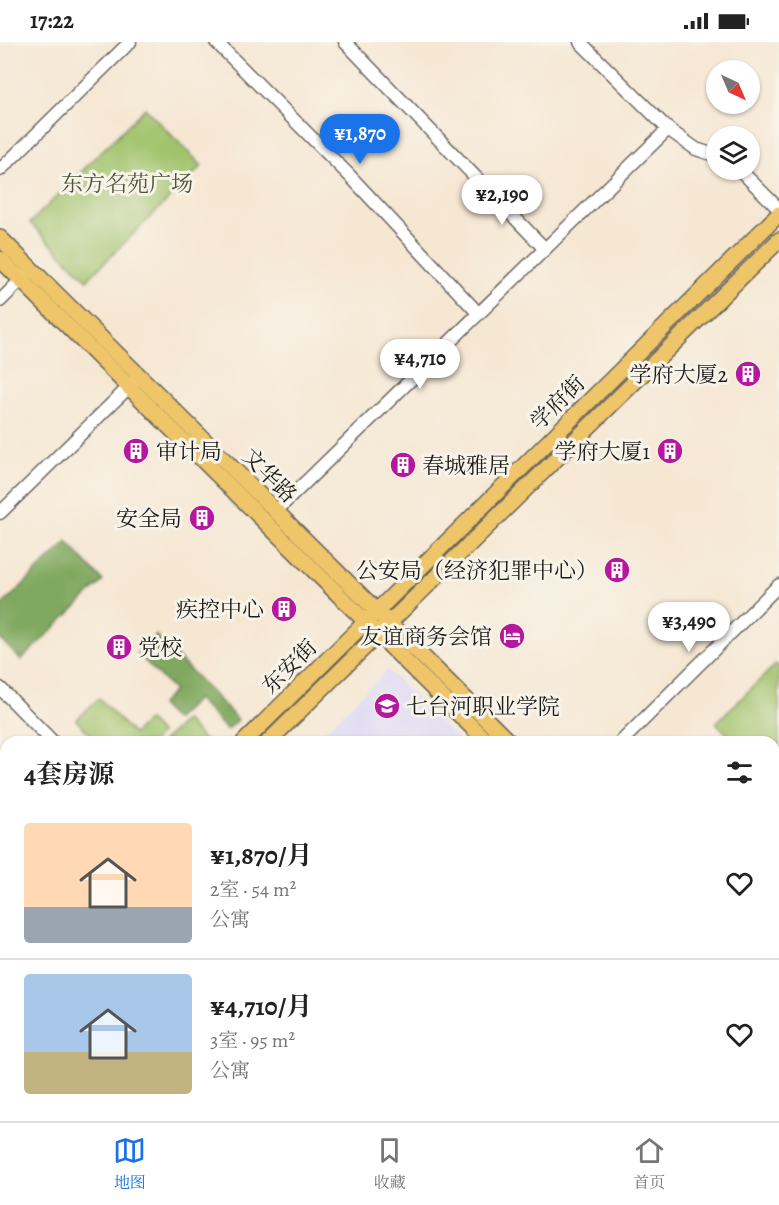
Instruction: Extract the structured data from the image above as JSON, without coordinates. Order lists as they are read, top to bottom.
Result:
{
  "streets": {
    "main road": ["学府街", "文华路", "东安街"]
  },
  "crossings": [
    ["学府街", "文华路"],
    ["学府街", "东安街"],
    ["文华路", "东安街"]
  ],
  "parks": ["东方名苑广场"],
  "places": {
    "building": [
      "学府大厦2",
      "审计局",
      "学府大厦1",
      "春城雅居",
      "安全局",
      "公安局（经济犯罪中心）",
      "疾控中心",
      "党校"
    ],
    "hotel": ["友谊商务会馆"],
    "school or university": ["七台河职业学院"]
  },
  "north": "bottom right",
  "page": {
    "status": "17:22",
    "price": [
      "¥1,870",
      "¥2,190",
      "¥4,710",
      "¥3,490"
    ],
    "heading": "4套房源",
    "list": [
      {
        "name": "¥1,870/月",
        "note": "2室 · 54 m² · 公寓"
      },
      {
        "name": "¥4,710/月",
        "note": "3室 · 95 m² · 公寓"
      }
    ],
    "tabs": ["地图", "收藏", "首页"]
  }
}
